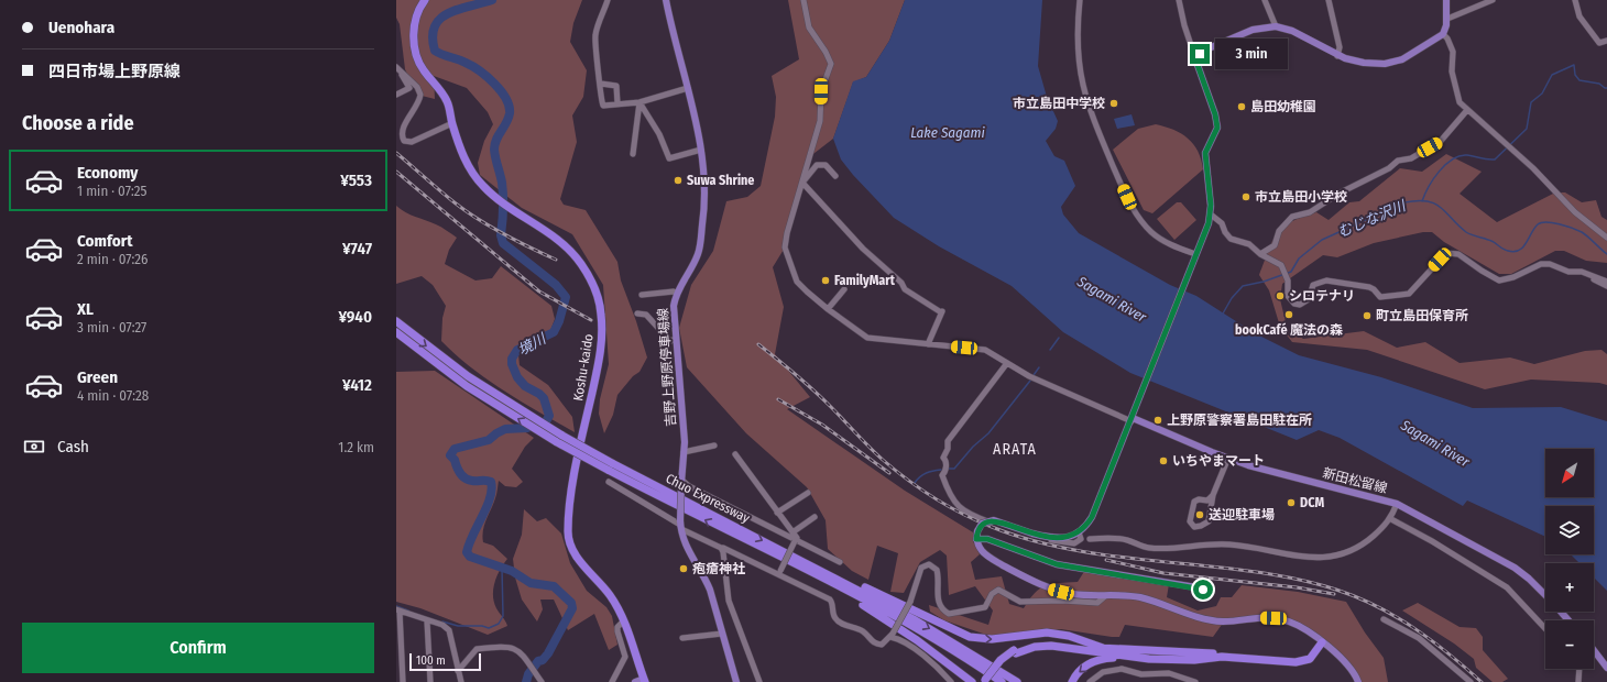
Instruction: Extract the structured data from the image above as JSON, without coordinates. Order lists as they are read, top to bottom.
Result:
{
  "streets": {
    "highway": ["Koshu-kaido", "Chuo Expressway"],
    "main road": ["吉野上野原停車場線", "新田松留線"]
  },
  "districts": ["ARATA"],
  "water": [
    "Lake Sagami",
    "むじな沢川",
    "Sagami River",
    "境川"
  ],
  "places": [
    "市立島田中学校",
    "島田幼稚園",
    "Suwa Shrine",
    "市立島田小学校",
    "FamilyMart",
    "シロテナリ",
    "bookCafé 魔法の森",
    "町立島田保育所",
    "上野原警察署島田駐在所",
    "いちやまマート",
    "DCM",
    "送迎駐車場",
    "疱瘡神社"
  ],
  "scale_bar": "100 m",
  "north": "bottom left",
  "page": {
    "banner": ["Uenohara", "四日市場上野原線"],
    "bubble": "3 min",
    "heading": "Choose a ride",
    "list": [
      {
        "name": "Economy",
        "note": "1 min · 07:25",
        "value": "¥553"
      },
      {
        "name": "Comfort",
        "note": "2 min · 07:26",
        "value": "¥747"
      },
      {
        "name": "XL",
        "note": "3 min · 07:27",
        "value": "¥940"
      },
      {
        "name": "Green",
        "note": "4 min · 07:28",
        "value": "¥412"
      }
    ],
    "pay": ["Cash", "1.2 km"],
    "map_buttons": ["+", "−"],
    "buttons": "Confirm",
    "scale": "100 m"
  }
}
